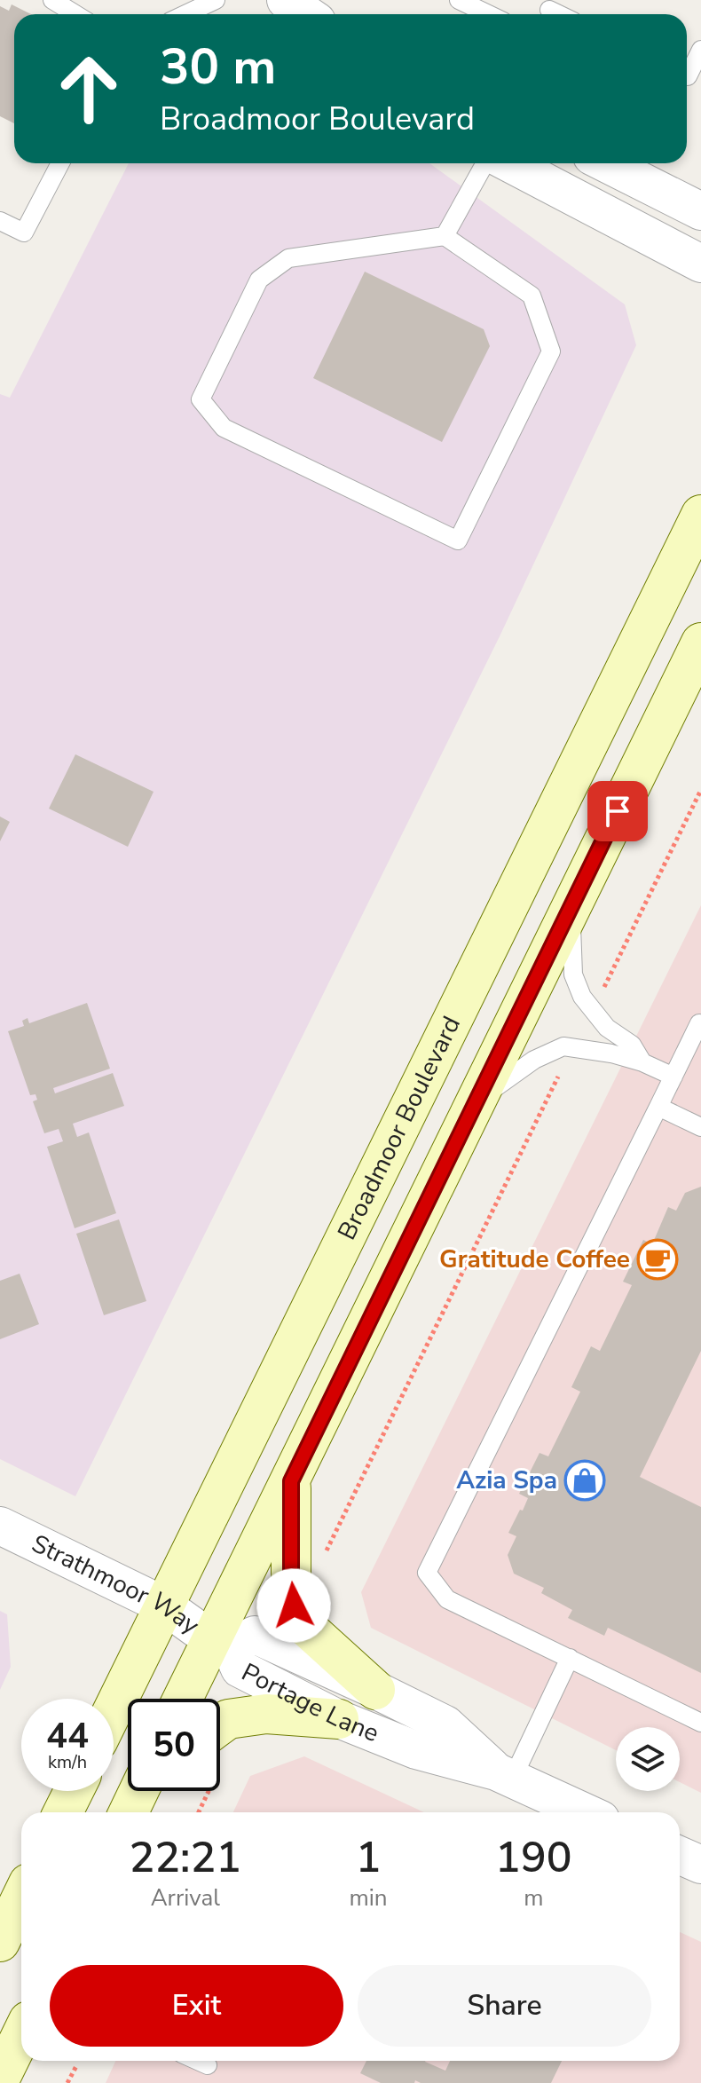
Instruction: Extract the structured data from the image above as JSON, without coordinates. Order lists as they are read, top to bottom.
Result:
{
  "streets": {
    "main road": ["Broadmoor Boulevard"],
    "street": ["Strathmoor Way", "Portage Lane"]
  },
  "crossings": [
    ["Broadmoor Boulevard", "Strathmoor Way"],
    ["Strathmoor Way", "Portage Lane"]
  ],
  "places": {
    "cafe": ["Gratitude Coffee"],
    "shop": ["Azia Spa"]
  },
  "page": {
    "turn": ["30 m", "Broadmoor Boulevard"],
    "speed": "44 km/h",
    "limit": "50",
    "eta": [
      "22:21",
      "Arrival",
      "1",
      "min",
      "190",
      "m"
    ],
    "buttons": ["Exit", "Share"]
  }
}
